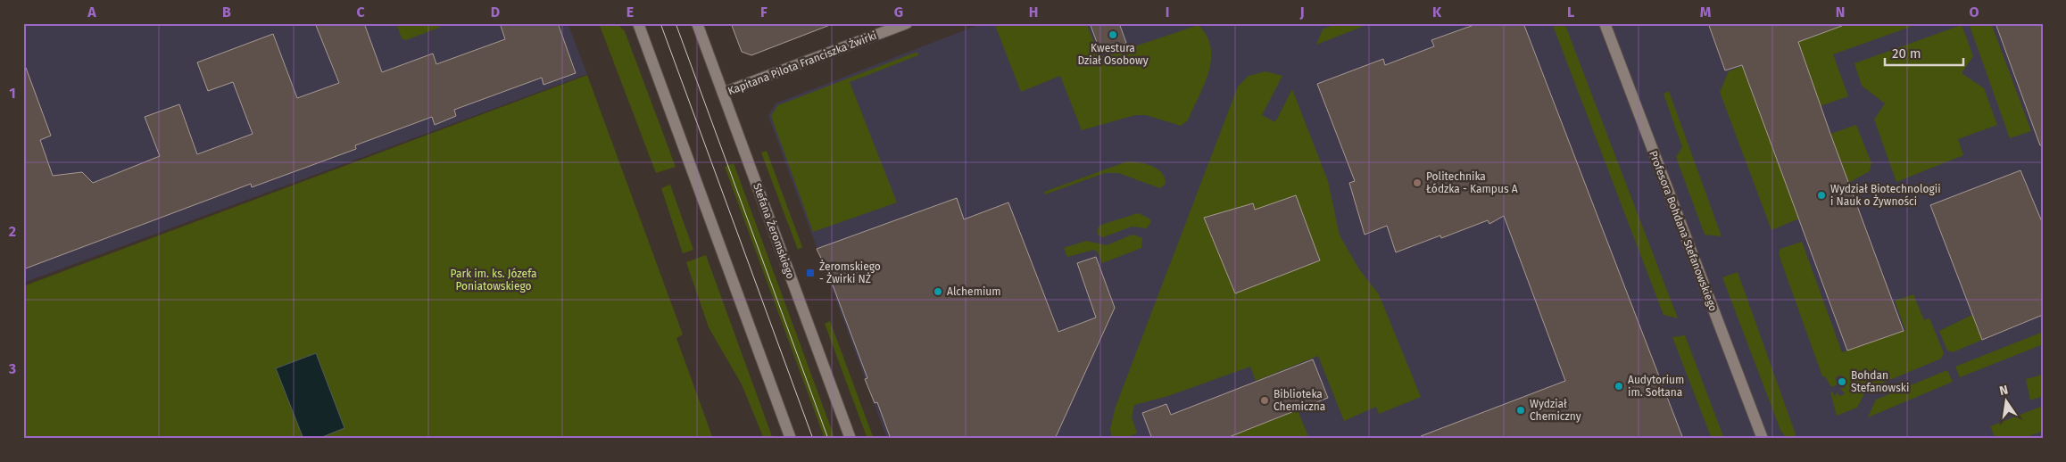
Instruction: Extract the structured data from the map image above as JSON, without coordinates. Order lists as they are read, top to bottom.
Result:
{
  "streets": {
    "main road": ["Kapitana Pilota Franciszka Żwirki", "Stefana Żeromskiego", "Profesora Bohdana Stefanowskiego"]
  },
  "crossings": [
    ["Kapitana Pilota Franciszka Żwirki", "Stefana Żeromskiego"]
  ],
  "parks": ["Park im. ks. Józefa Poniatowskiego"],
  "places": {
    "other": [
      "Kwestura Dział Osobowy",
      "Politechnika Łódzka - Kampus A",
      "Wydział Biotechnologii i Nauk o Żywności",
      "Alchemium",
      "Bohdan Stefanowski",
      "Audytorium im. Sołtana",
      "Biblioteka Chemiczna",
      "Wydział Chemiczny"
    ],
    "transit": ["Żeromskiego - Żwirki NŻ"]
  },
  "scale_bar": "20 m",
  "north": "top",
  "grid": {
    "columns": [
      "A",
      "B",
      "C",
      "D",
      "E",
      "F",
      "G",
      "H",
      "I",
      "J",
      "K",
      "L",
      "M",
      "N",
      "O"
    ],
    "rows": ["1", "2", "3"]
  }
}
